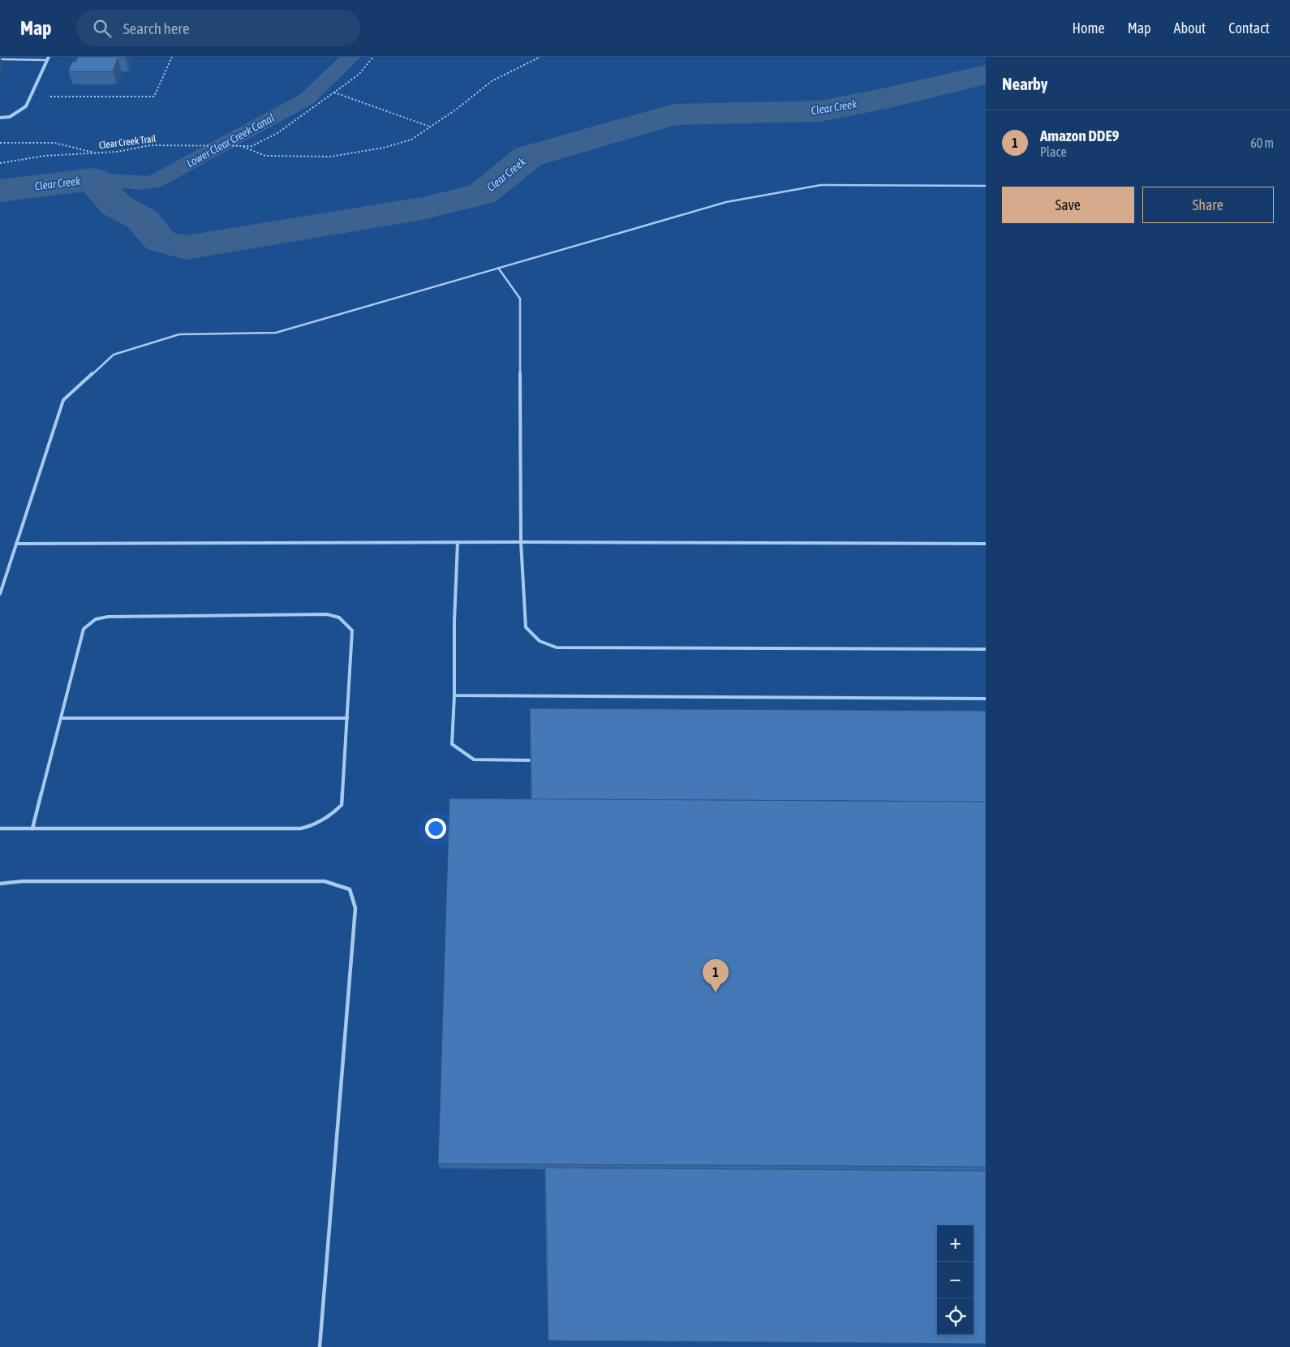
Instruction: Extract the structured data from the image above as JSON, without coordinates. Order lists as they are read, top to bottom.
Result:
{
  "streets": {
    "path": ["Clear Creek Trail"]
  },
  "water": ["Clear Creek", "Lower Clear Creek Canal"],
  "page": {
    "header": "Map",
    "search": "Search here",
    "nav": [
      "Home",
      "Map",
      "About",
      "Contact"
    ],
    "heading": "Nearby",
    "list": [
      {
        "mark": "1",
        "name": "Amazon DDE9",
        "note": "Place",
        "value": "60 m"
      }
    ],
    "buttons": ["Save", "Share"],
    "pins": "1",
    "map_buttons": ["+", "−"]
  }
}
